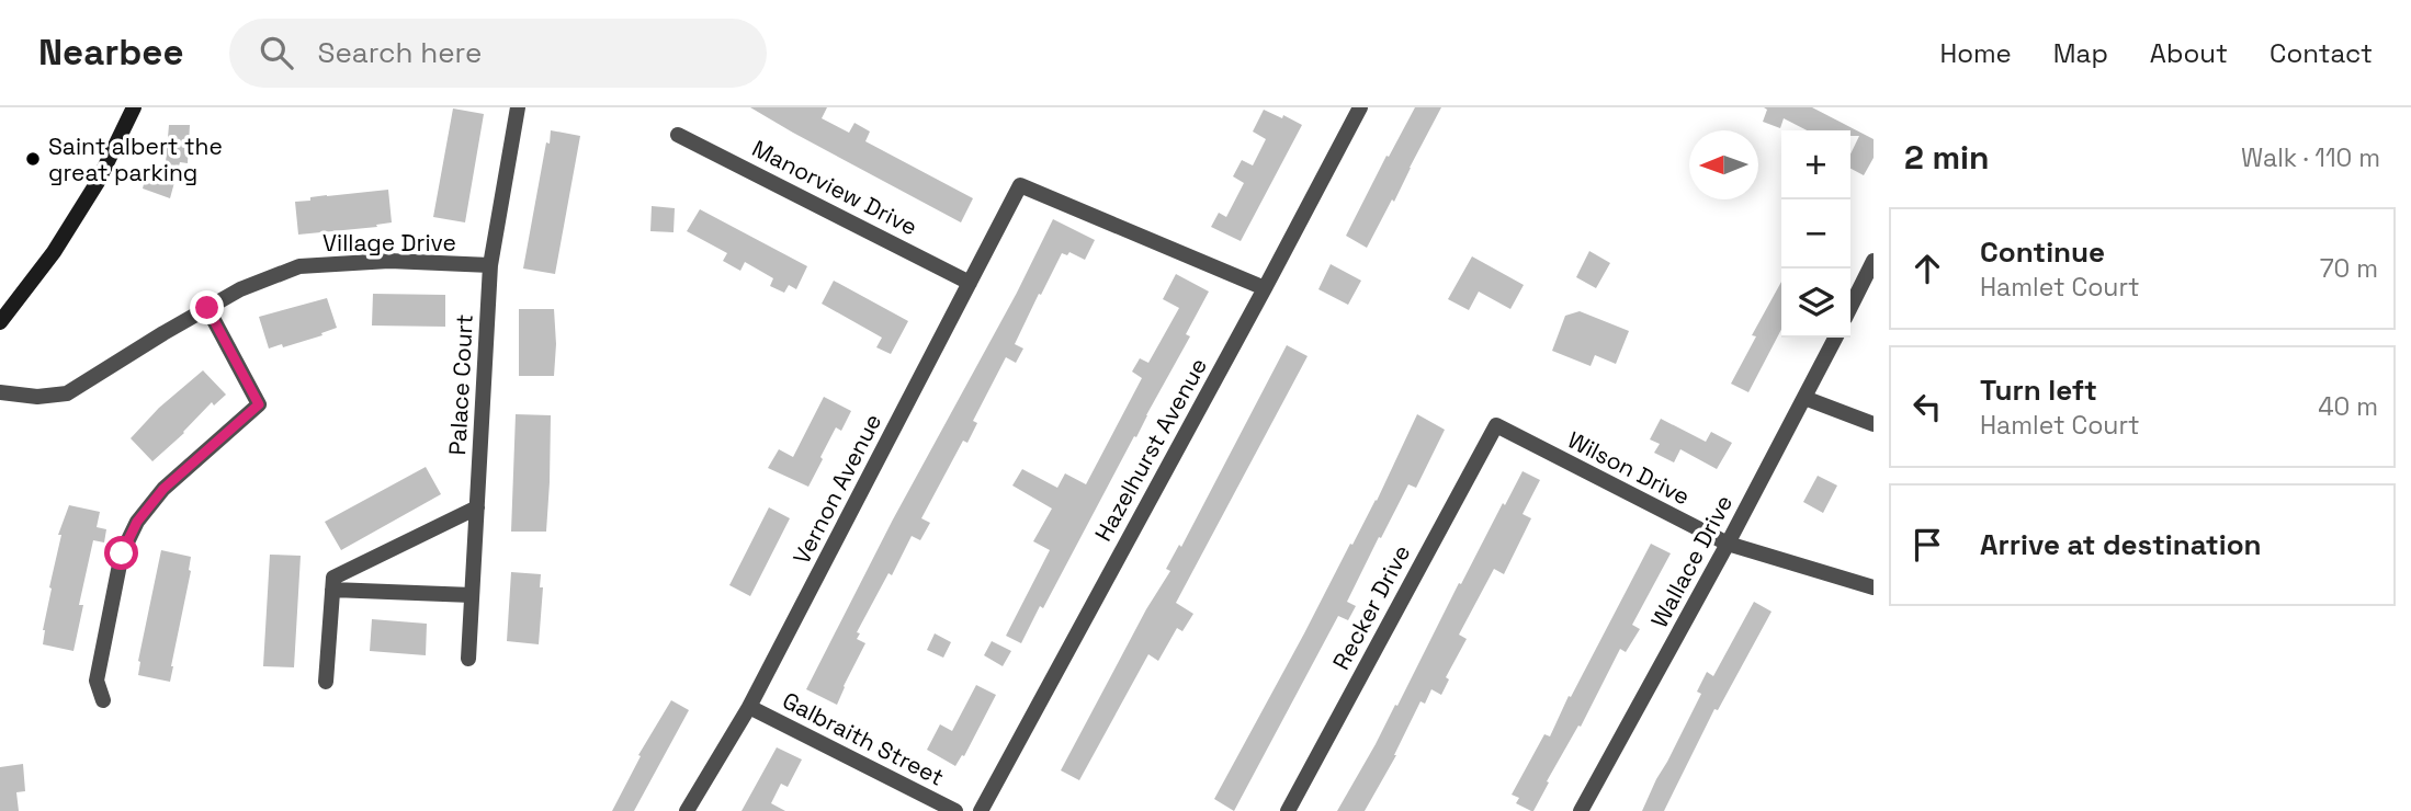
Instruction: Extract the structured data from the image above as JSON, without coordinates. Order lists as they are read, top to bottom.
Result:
{
  "streets": {
    "street": [
      "Manorview Drive",
      "Village Drive",
      "Palace Court",
      "Hazelhurst Avenue",
      "Wilson Drive",
      "Vernon Avenue",
      "Wallace Drive",
      "Recker Drive",
      "Galbraith Street"
    ]
  },
  "crossings": [
    ["Manorview Drive", "Vernon Avenue"],
    ["Village Drive", "Palace Court"],
    ["Hazelhurst Avenue", "Vernon Avenue"],
    ["Wilson Drive", "Wallace Drive"],
    ["Wilson Drive", "Recker Drive"],
    ["Vernon Avenue", "Galbraith Street"]
  ],
  "places": ["Saint albert the great parking"],
  "north": "left",
  "page": {
    "header": "Nearbee",
    "search": "Search here",
    "nav": [
      "Home",
      "Map",
      "About",
      "Contact"
    ],
    "heading": ["2 min", "Walk · 110 m"],
    "map_buttons": ["+", "−"],
    "list": [
      ["Continue", "Hamlet Court", "70 m"],
      ["Turn left", "Hamlet Court", "40 m"],
      "Arrive at destination"
    ]
  }
}
